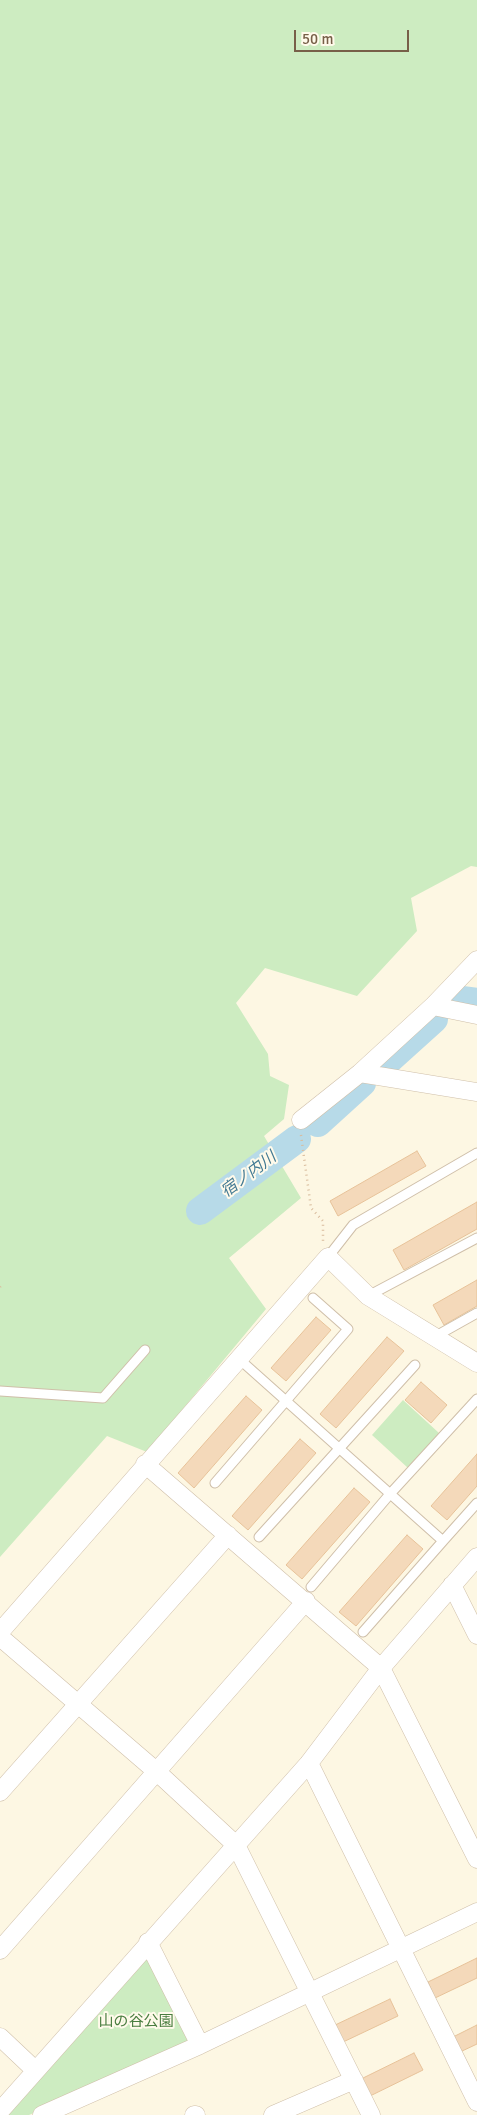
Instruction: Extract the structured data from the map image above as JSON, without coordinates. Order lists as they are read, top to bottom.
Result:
{
  "water": ["宿ノ内川"],
  "parks": ["山の谷公園"],
  "scale_bar": "50 m"
}
